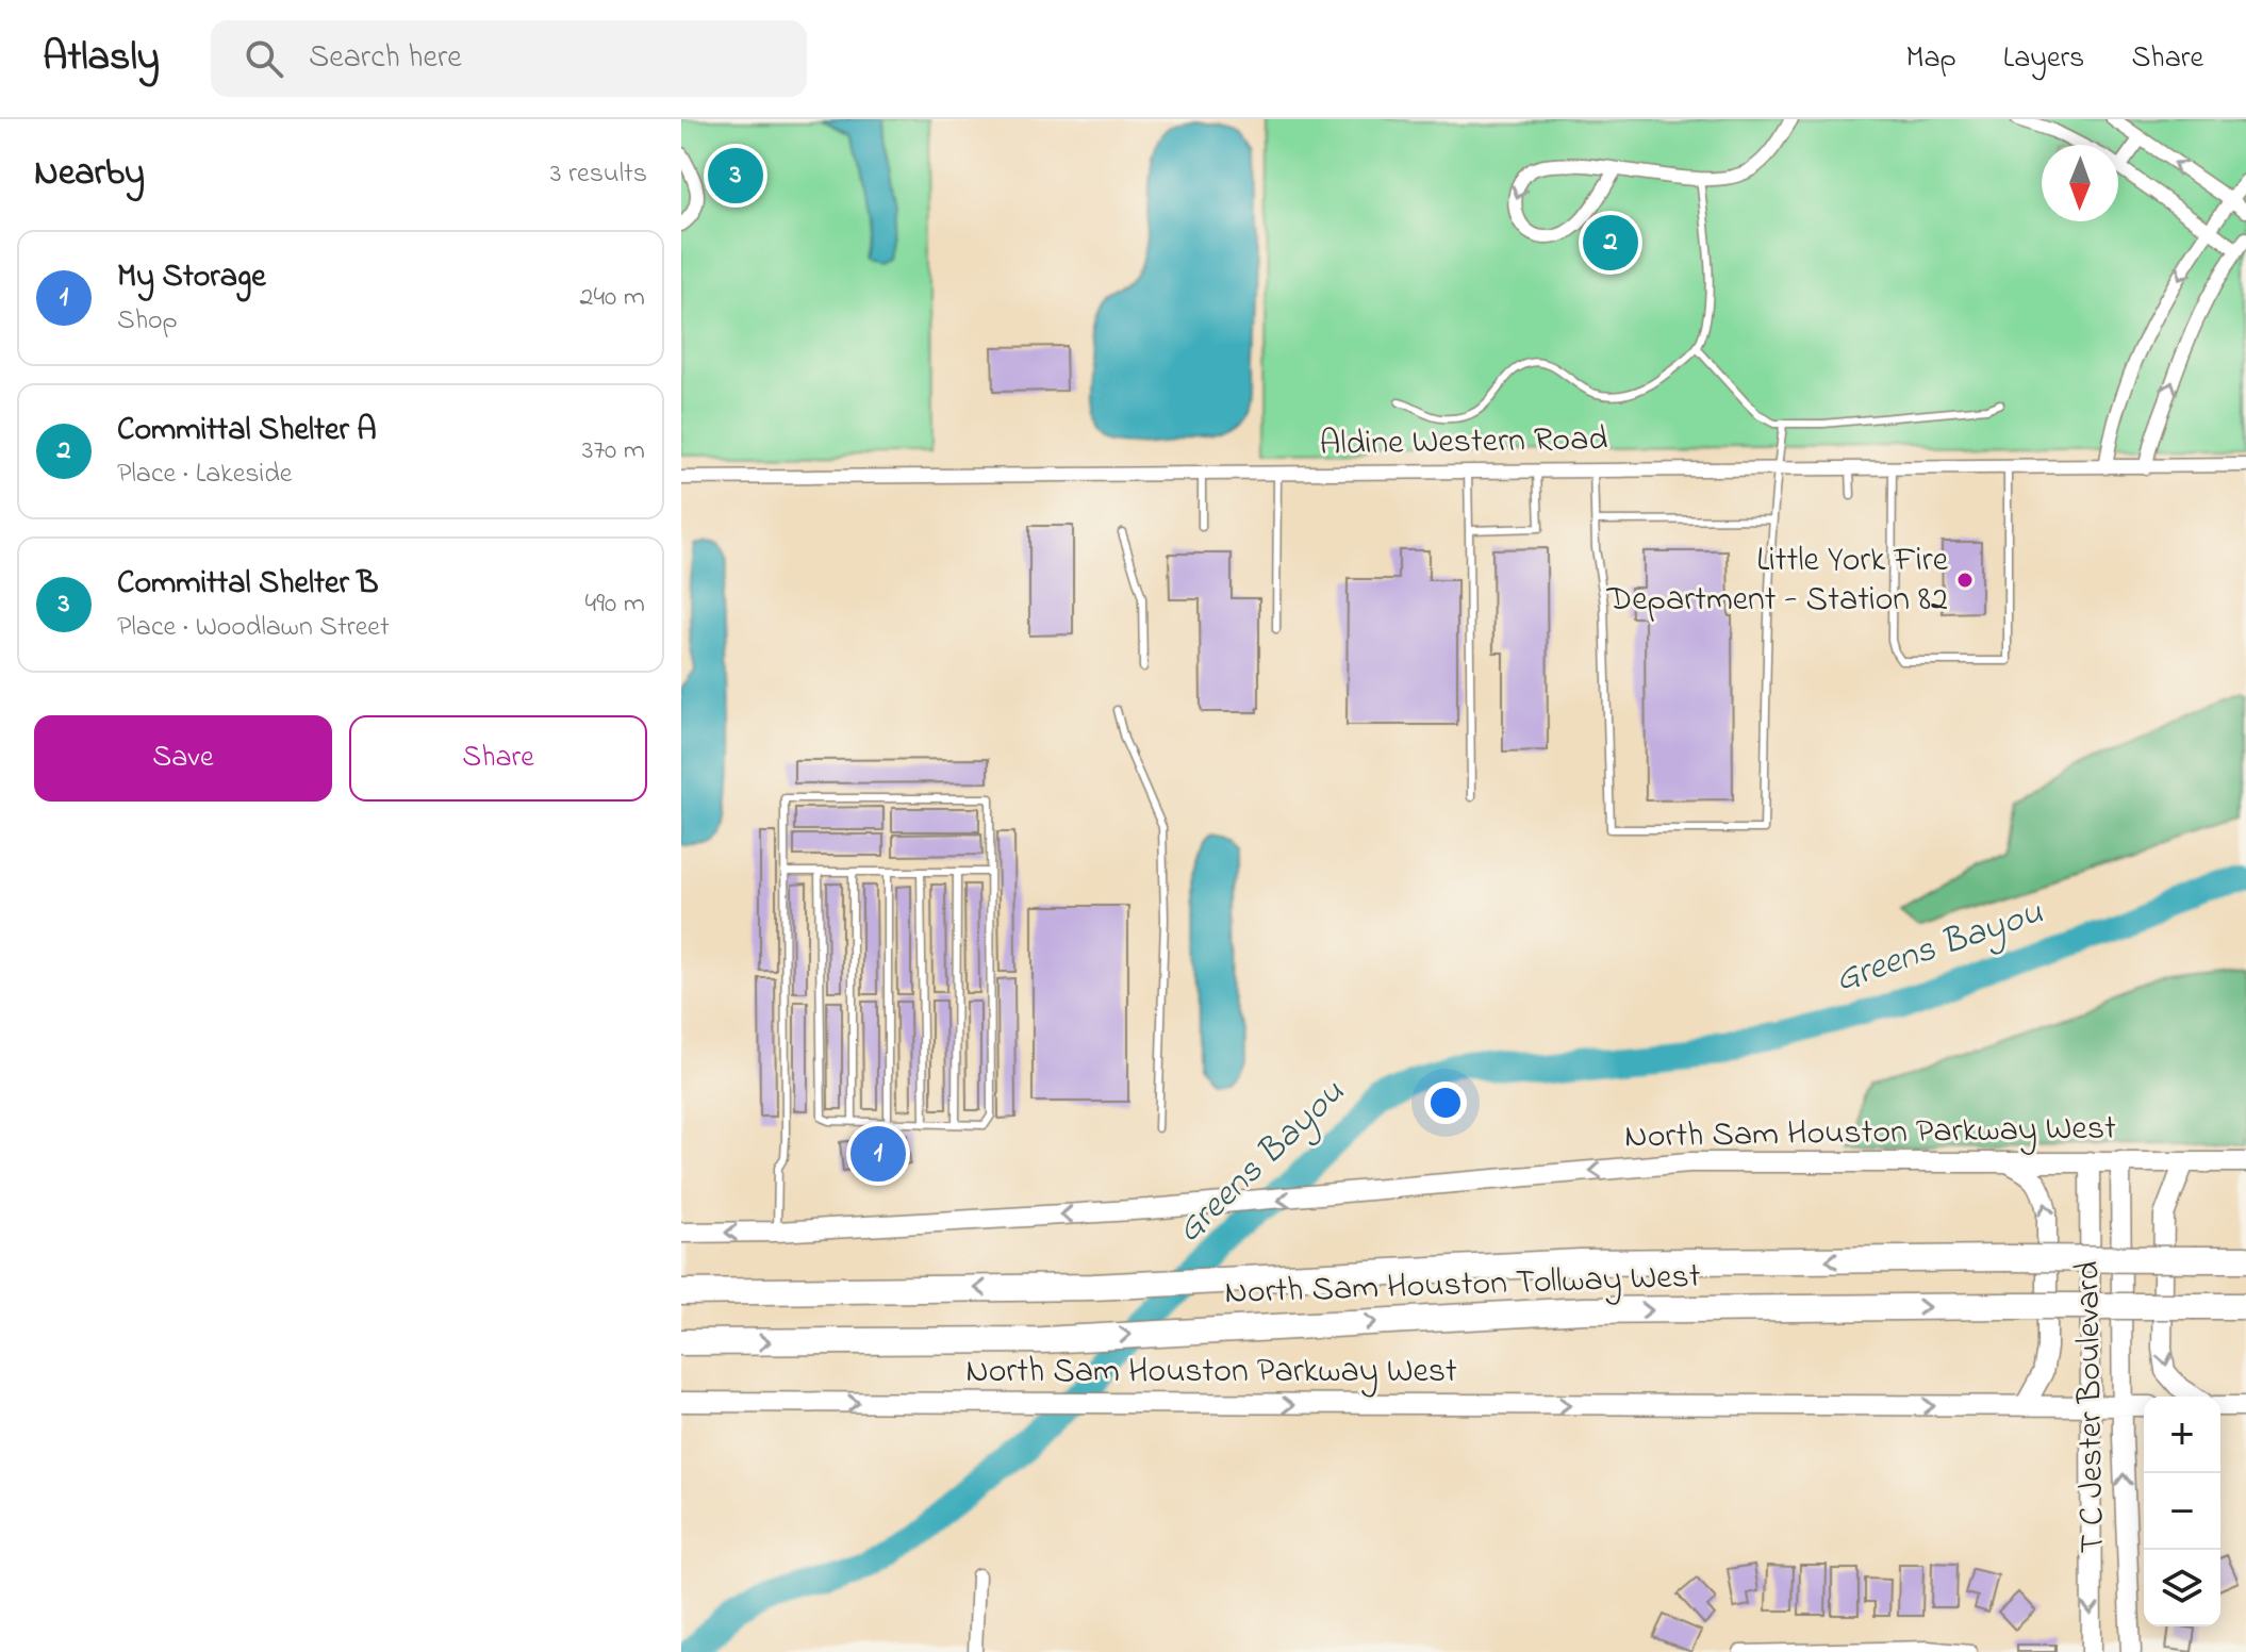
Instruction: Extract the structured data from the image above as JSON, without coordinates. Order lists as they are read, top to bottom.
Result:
{
  "streets": {
    "highway": ["North Sam Houston Tollway West"],
    "main road": ["North Sam Houston Parkway West", "T C Jester Boulevard"],
    "street": ["Aldine Western Road"]
  },
  "crossings": [
    ["North Sam Houston Parkway West", "T C Jester Boulevard"]
  ],
  "water": ["Greens Bayou"],
  "places": ["Little York Fire Department - Station 82"],
  "north": "bottom",
  "page": {
    "header": "Atlasly",
    "search": "Search here",
    "nav": ["Map", "Layers", "Share"],
    "heading": ["Nearby", "3 results"],
    "pins": ["3", "2", "1"],
    "list": [
      {
        "mark": "1",
        "name": "My Storage",
        "note": "Shop",
        "value": "240 m"
      },
      {
        "mark": "2",
        "name": "Committal Shelter A",
        "note": "Place · Lakeside",
        "value": "370 m"
      },
      {
        "mark": "3",
        "name": "Committal Shelter B",
        "note": "Place · Woodlawn Street",
        "value": "490 m"
      }
    ],
    "buttons": ["Save", "Share"],
    "map_buttons": ["+", "−"]
  }
}
